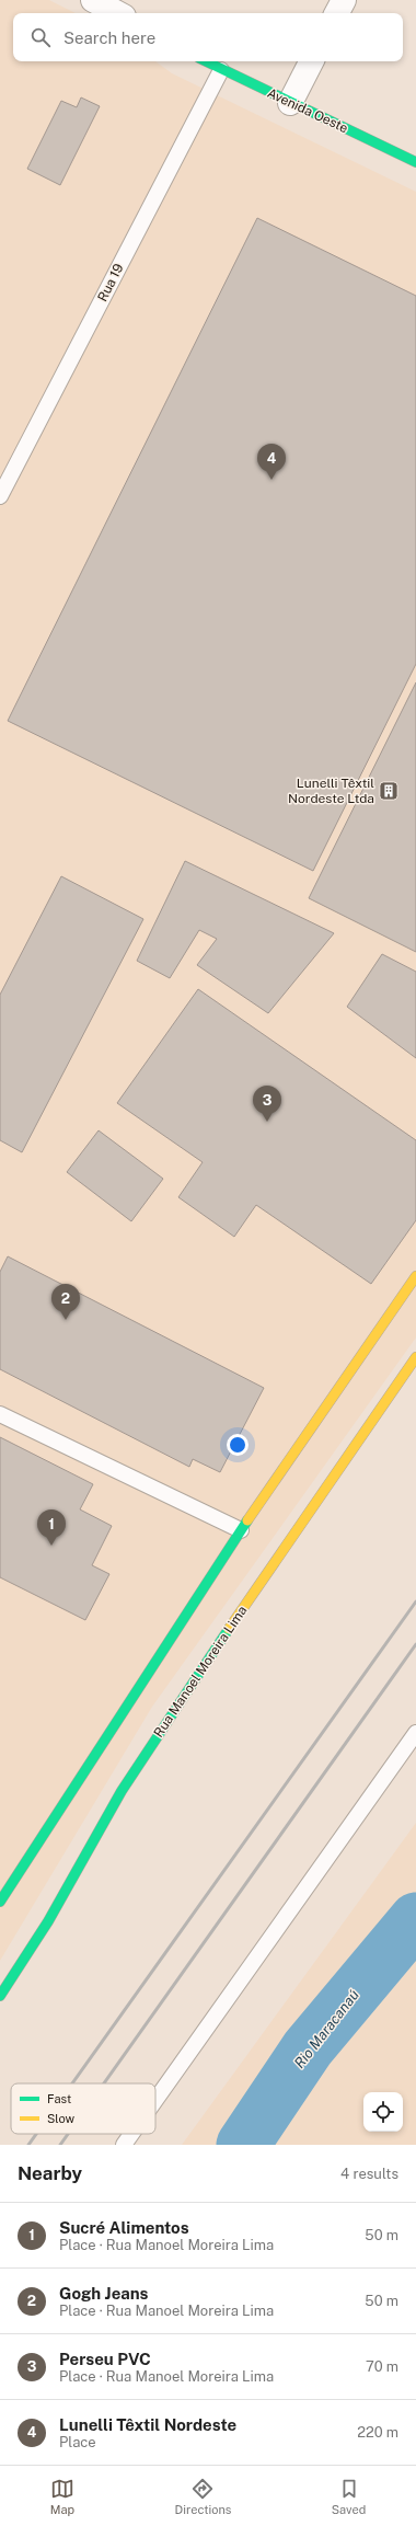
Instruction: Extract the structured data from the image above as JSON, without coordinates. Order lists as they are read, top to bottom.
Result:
{
  "streets": {
    "street": ["Avenida Oeste", "Rua Manoel Moreira Lima"],
    "lane": ["Rua 19"]
  },
  "crossings": [
    ["Avenida Oeste", "Rua 19"]
  ],
  "water": ["Rio Maracanaú"],
  "places": {
    "building": ["Lunelli Têxtil Nordeste Ltda"]
  },
  "legend": ["Fast", "Slow"],
  "page": {
    "search": "Search here",
    "pins": [
      "4",
      "3",
      "2",
      "1"
    ],
    "heading": ["Nearby", "4 results"],
    "list": [
      {
        "mark": "1",
        "name": "Sucré Alimentos",
        "note": "Place · Rua Manoel Moreira Lima",
        "value": "50 m"
      },
      {
        "mark": "2",
        "name": "Gogh Jeans",
        "note": "Place · Rua Manoel Moreira Lima",
        "value": "50 m"
      },
      {
        "mark": "3",
        "name": "Perseu PVC",
        "note": "Place · Rua Manoel Moreira Lima",
        "value": "70 m"
      },
      {
        "mark": "4",
        "name": "Lunelli Têxtil Nordeste",
        "note": "Place",
        "value": "220 m"
      }
    ],
    "nav": ["Map", "Directions", "Saved"]
  }
}
